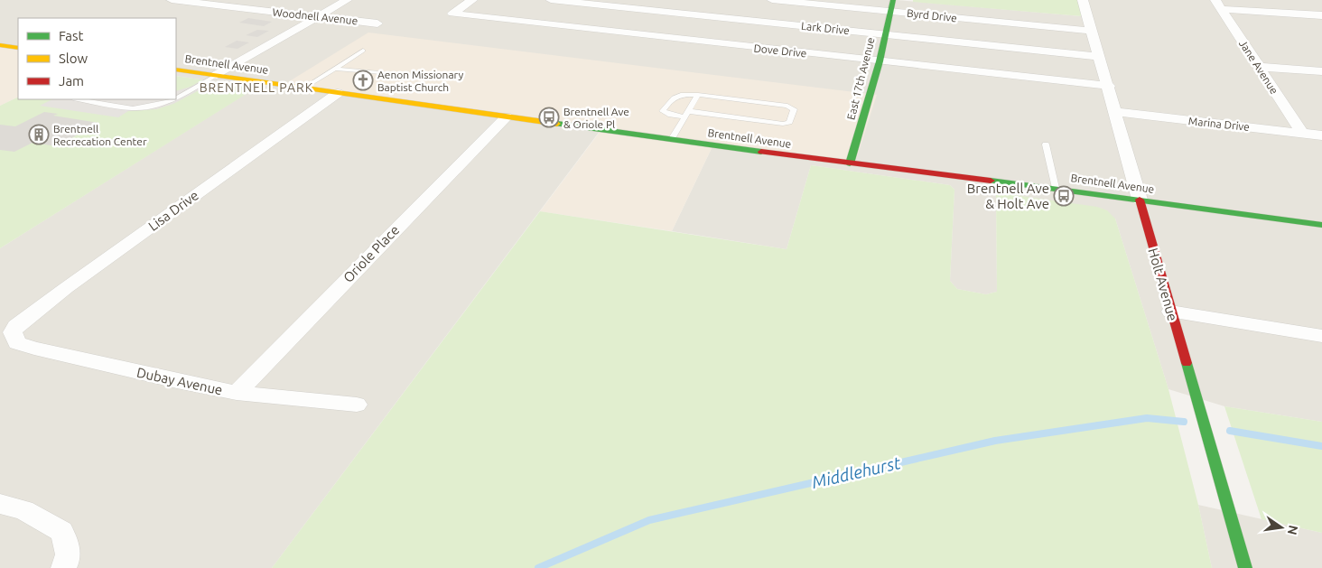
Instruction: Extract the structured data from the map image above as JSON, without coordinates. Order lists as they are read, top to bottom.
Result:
{
  "streets": {
    "street": [
      "Byrd Drive",
      "Woodnell Avenue",
      "Lark Drive",
      "Dove Drive",
      "Brentnell Avenue",
      "Jane Avenue",
      "East 17th Avenue",
      "Marina Drive",
      "Lisa Drive",
      "Oriole Place",
      "Holt Avenue",
      "Dubay Avenue"
    ]
  },
  "crossings": [
    ["Byrd Drive", "East 17th Avenue"],
    ["Byrd Drive", "Holt Avenue"],
    ["Lark Drive", "East 17th Avenue"],
    ["Lark Drive", "Holt Avenue"],
    ["Dove Drive", "East 17th Avenue"],
    ["Dove Drive", "Holt Avenue"],
    ["Brentnell Avenue", "East 17th Avenue"],
    ["Brentnell Avenue", "Lisa Drive"],
    ["Brentnell Avenue", "Oriole Place"],
    ["Brentnell Avenue", "Holt Avenue"],
    ["Jane Avenue", "Marina Drive"],
    ["Marina Drive", "Holt Avenue"],
    ["Lisa Drive", "Dubay Avenue"],
    ["Oriole Place", "Dubay Avenue"]
  ],
  "districts": ["BRENTNELL PARK"],
  "water": ["Middlehurst"],
  "places": {
    "church": ["Aenon Missionary Baptist Church"],
    "bus stop": ["Brentnell Ave & Oriole Pl", "Brentnell Ave & Holt Ave"],
    "building": ["Brentnell Recrecation Center"]
  },
  "legend": ["Fast", "Slow", "Jam"],
  "north": "right"
}
